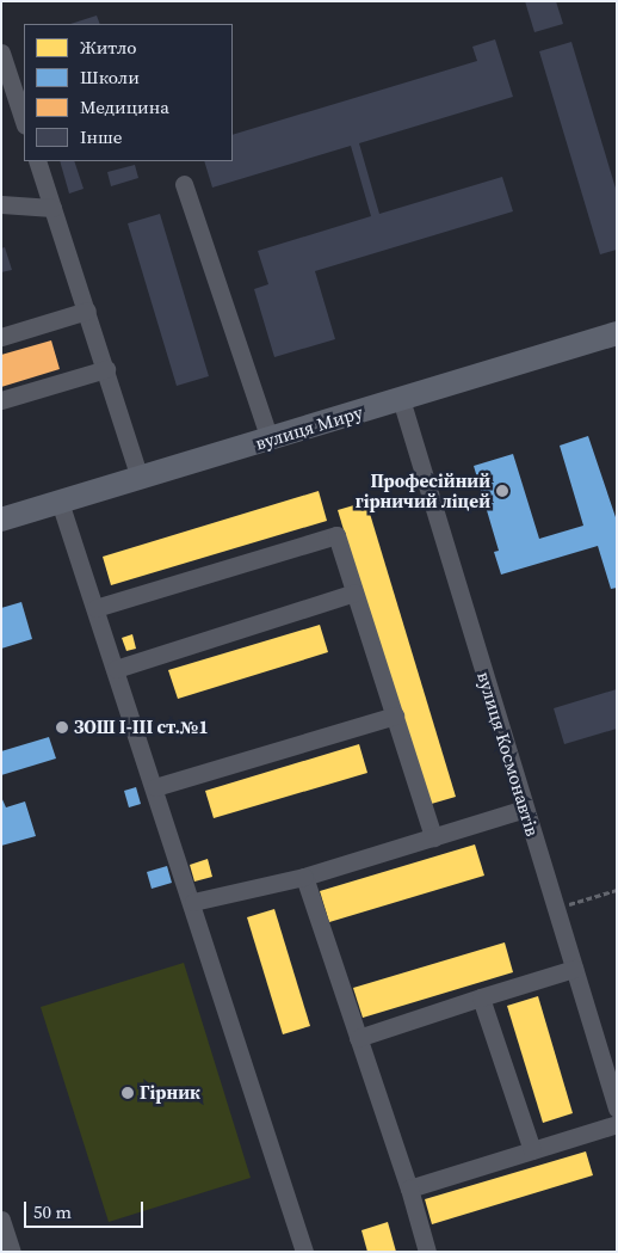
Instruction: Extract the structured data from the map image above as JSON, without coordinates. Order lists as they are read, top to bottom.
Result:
{
  "streets": {
    "main road": ["вулиця Миру"],
    "street": ["вулиця Космонавтів"]
  },
  "crossings": [
    ["вулиця Миру", "вулиця Космонавтів"]
  ],
  "places": ["Професійний гірничий ліцей", "ЗОШ I-III ст.№1", "Гірник"],
  "legend": [
    "Житло",
    "Школи",
    "Медицина",
    "Інше"
  ],
  "scale_bar": "50 m"
}
